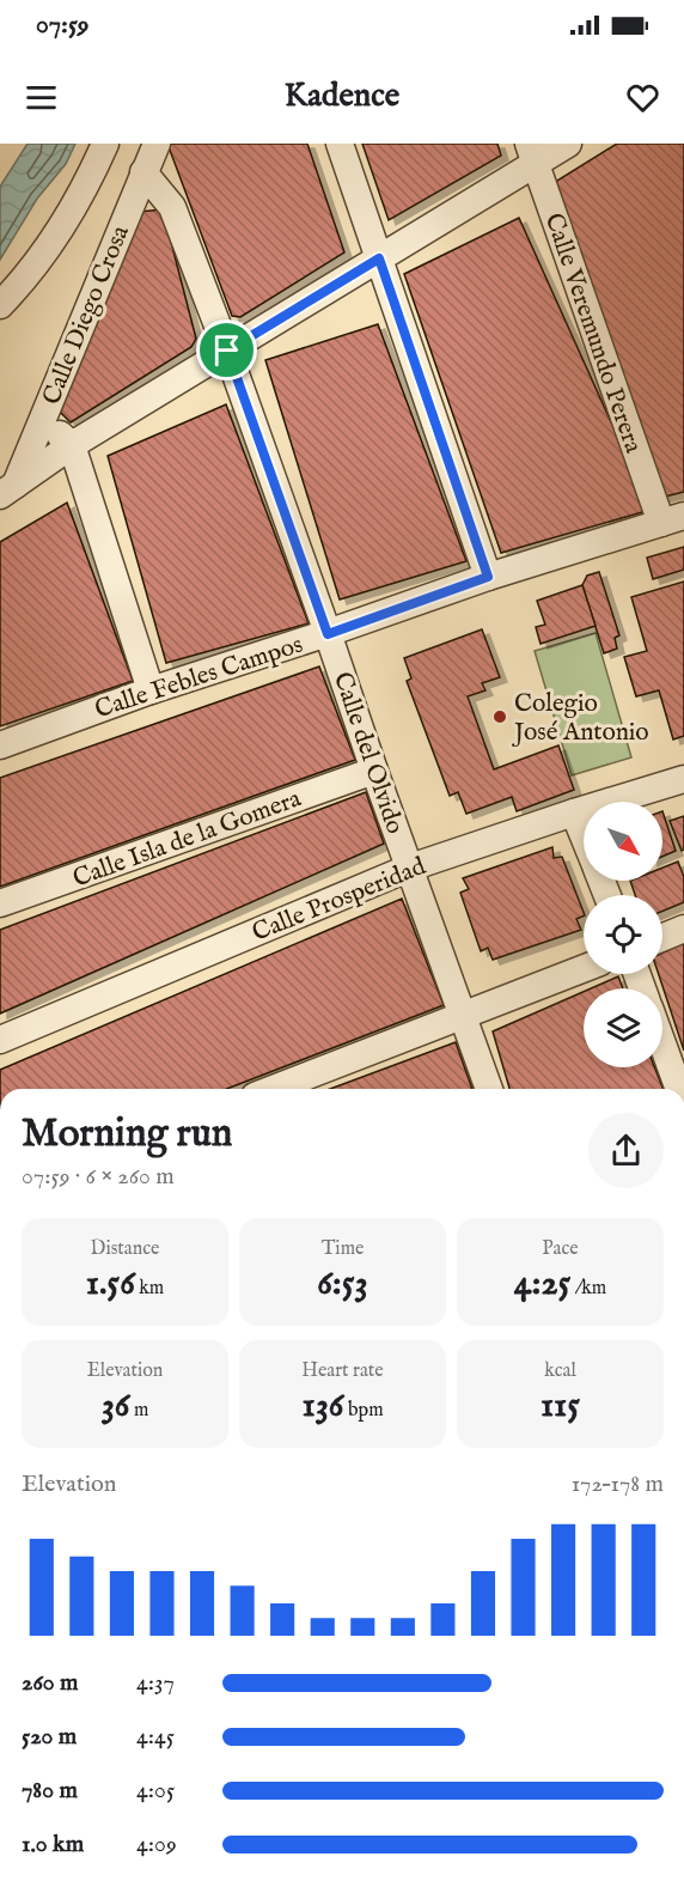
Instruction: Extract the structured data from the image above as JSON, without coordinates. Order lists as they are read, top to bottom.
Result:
{
  "streets": {
    "street": [
      "Calle Diego Crosa",
      "Calle Veremundo Perera",
      "Calle Febles Campos",
      "Calle del Olvido",
      "Calle Isla de la Gomera",
      "Calle Prosperidad"
    ]
  },
  "crossings": [
    ["Calle Diego Crosa", "Calle del Olvido"],
    ["Calle Veremundo Perera", "Calle Febles Campos"],
    ["Calle Febles Campos", "Calle del Olvido"],
    ["Calle del Olvido", "Calle Isla de la Gomera"],
    ["Calle del Olvido", "Calle Prosperidad"]
  ],
  "places": ["Colegio José Antonio"],
  "north": "bottom right",
  "page": {
    "status": "07:59",
    "header": "Kadence",
    "heading": ["Morning run", "07:59 · 6 × 260 m"],
    "stats": [
      ["Distance", "1.56 km"],
      ["Time", "6:53"],
      ["Pace", "4:25 /km"],
      ["Elevation", "36 m"],
      ["Heart rate", "136 bpm"],
      ["kcal", "115"]
    ],
    "chart": ["Elevation", "172–178 m"],
    "list": [
      {
        "name": "260 m",
        "note": "4:37"
      },
      {
        "name": "520 m",
        "note": "4:45"
      },
      {
        "name": "780 m",
        "note": "4:05"
      },
      {
        "name": "1.0 km",
        "note": "4:09"
      }
    ]
  }
}
